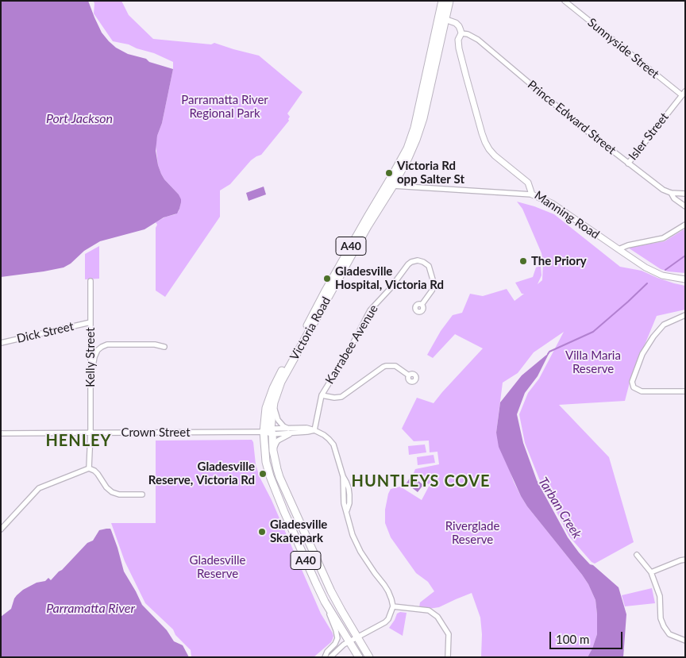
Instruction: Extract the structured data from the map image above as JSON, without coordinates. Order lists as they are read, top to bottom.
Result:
{
  "streets": {
    "highway": ["A40", "Victoria Road"],
    "street": [
      "Sunnyside Street",
      "Prince Edward Street",
      "Isler Street",
      "Manning Road",
      "Dick Street",
      "Karrabee Avenue",
      "Kelly Street",
      "Crown Street"
    ]
  },
  "crossings": [
    ["Sunnyside Street", "Isler Street"],
    ["Prince Edward Street", "Isler Street"],
    ["Prince Edward Street", "Manning Road"],
    ["Victoria Road", "Crown Street"],
    ["Dick Street", "Kelly Street"],
    ["Kelly Street", "Crown Street"]
  ],
  "districts": ["HENLEY", "HUNTLEYS COVE"],
  "water": ["Port Jackson", "Tarban Creek", "Parramatta River"],
  "parks": [
    "Parramatta River Regional Park",
    "Villa Maria Reserve",
    "Riverglade Reserve",
    "Gladesville Reserve"
  ],
  "places": [
    "Victoria Rd opp Salter St",
    "The Priory",
    "Gladesville Hospital, Victoria Rd",
    "Gladesville Reserve, Victoria Rd",
    "Gladesville Skatepark"
  ],
  "scale_bar": "100 m"
}
